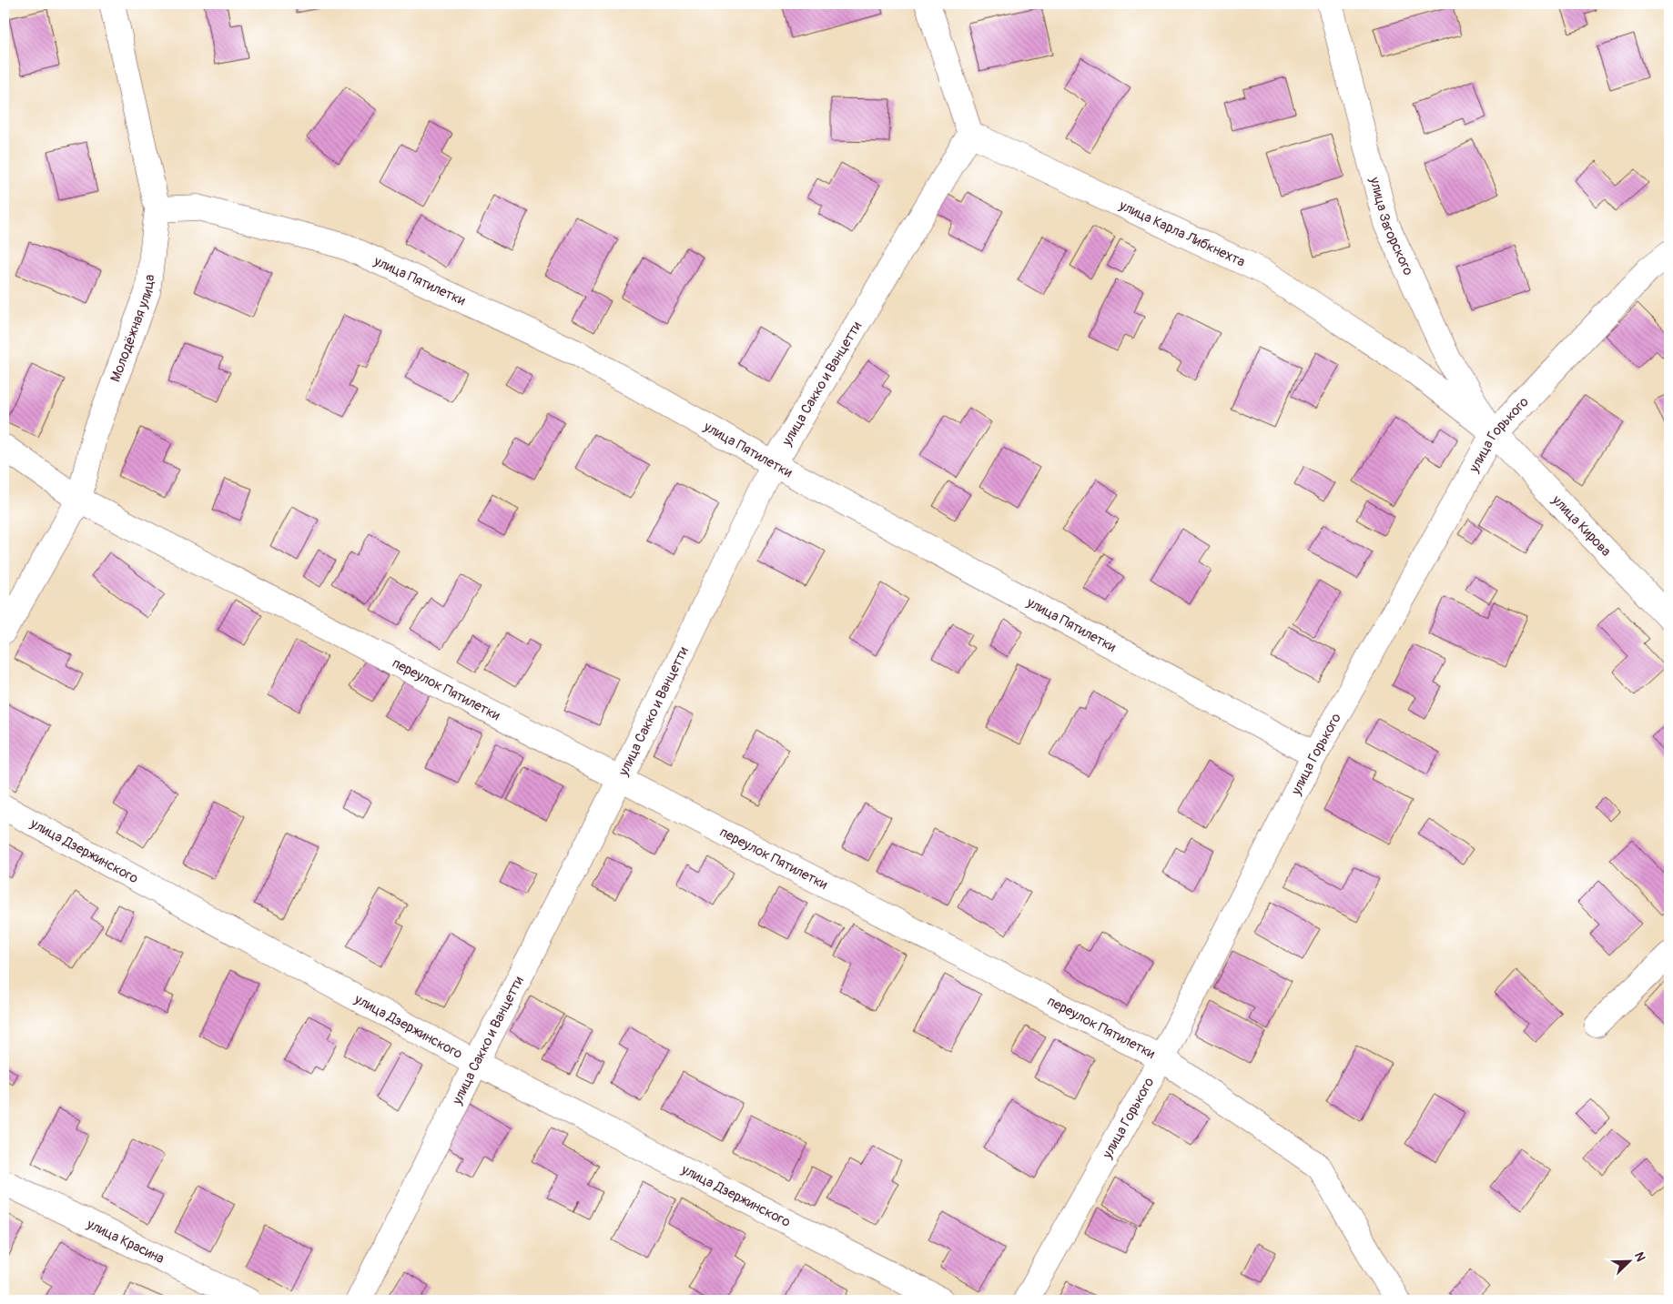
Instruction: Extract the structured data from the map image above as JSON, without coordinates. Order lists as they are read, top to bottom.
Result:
{
  "streets": {
    "street": [
      "улица Загорского",
      "улица Карла Либкнехта",
      "улица Пятилетки",
      "Молодёжная улица",
      "улица Сакко и Ванцетти",
      "улица Горького",
      "улица Кирова",
      "переулок Пятилетки",
      "улица Дзержинского",
      "улица Красина"
    ]
  },
  "crossings": [
    ["улица Загорского", "улица Карла Либкнехта"],
    ["улица Загорского", "улица Горького"],
    ["улица Загорского", "улица Кирова"],
    ["улица Карла Либкнехта", "улица Сакко и Ванцетти"],
    ["улица Карла Либкнехта", "улица Горького"],
    ["улица Карла Либкнехта", "улица Кирова"],
    ["улица Пятилетки", "Молодёжная улица"],
    ["улица Пятилетки", "улица Сакко и Ванцетти"],
    ["улица Пятилетки", "улица Горького"],
    ["Молодёжная улица", "переулок Пятилетки"],
    ["улица Сакко и Ванцетти", "переулок Пятилетки"],
    ["улица Сакко и Ванцетти", "улица Дзержинского"],
    ["улица Горького", "улица Кирова"],
    ["улица Горького", "переулок Пятилетки"]
  ],
  "north": "top right"
}
